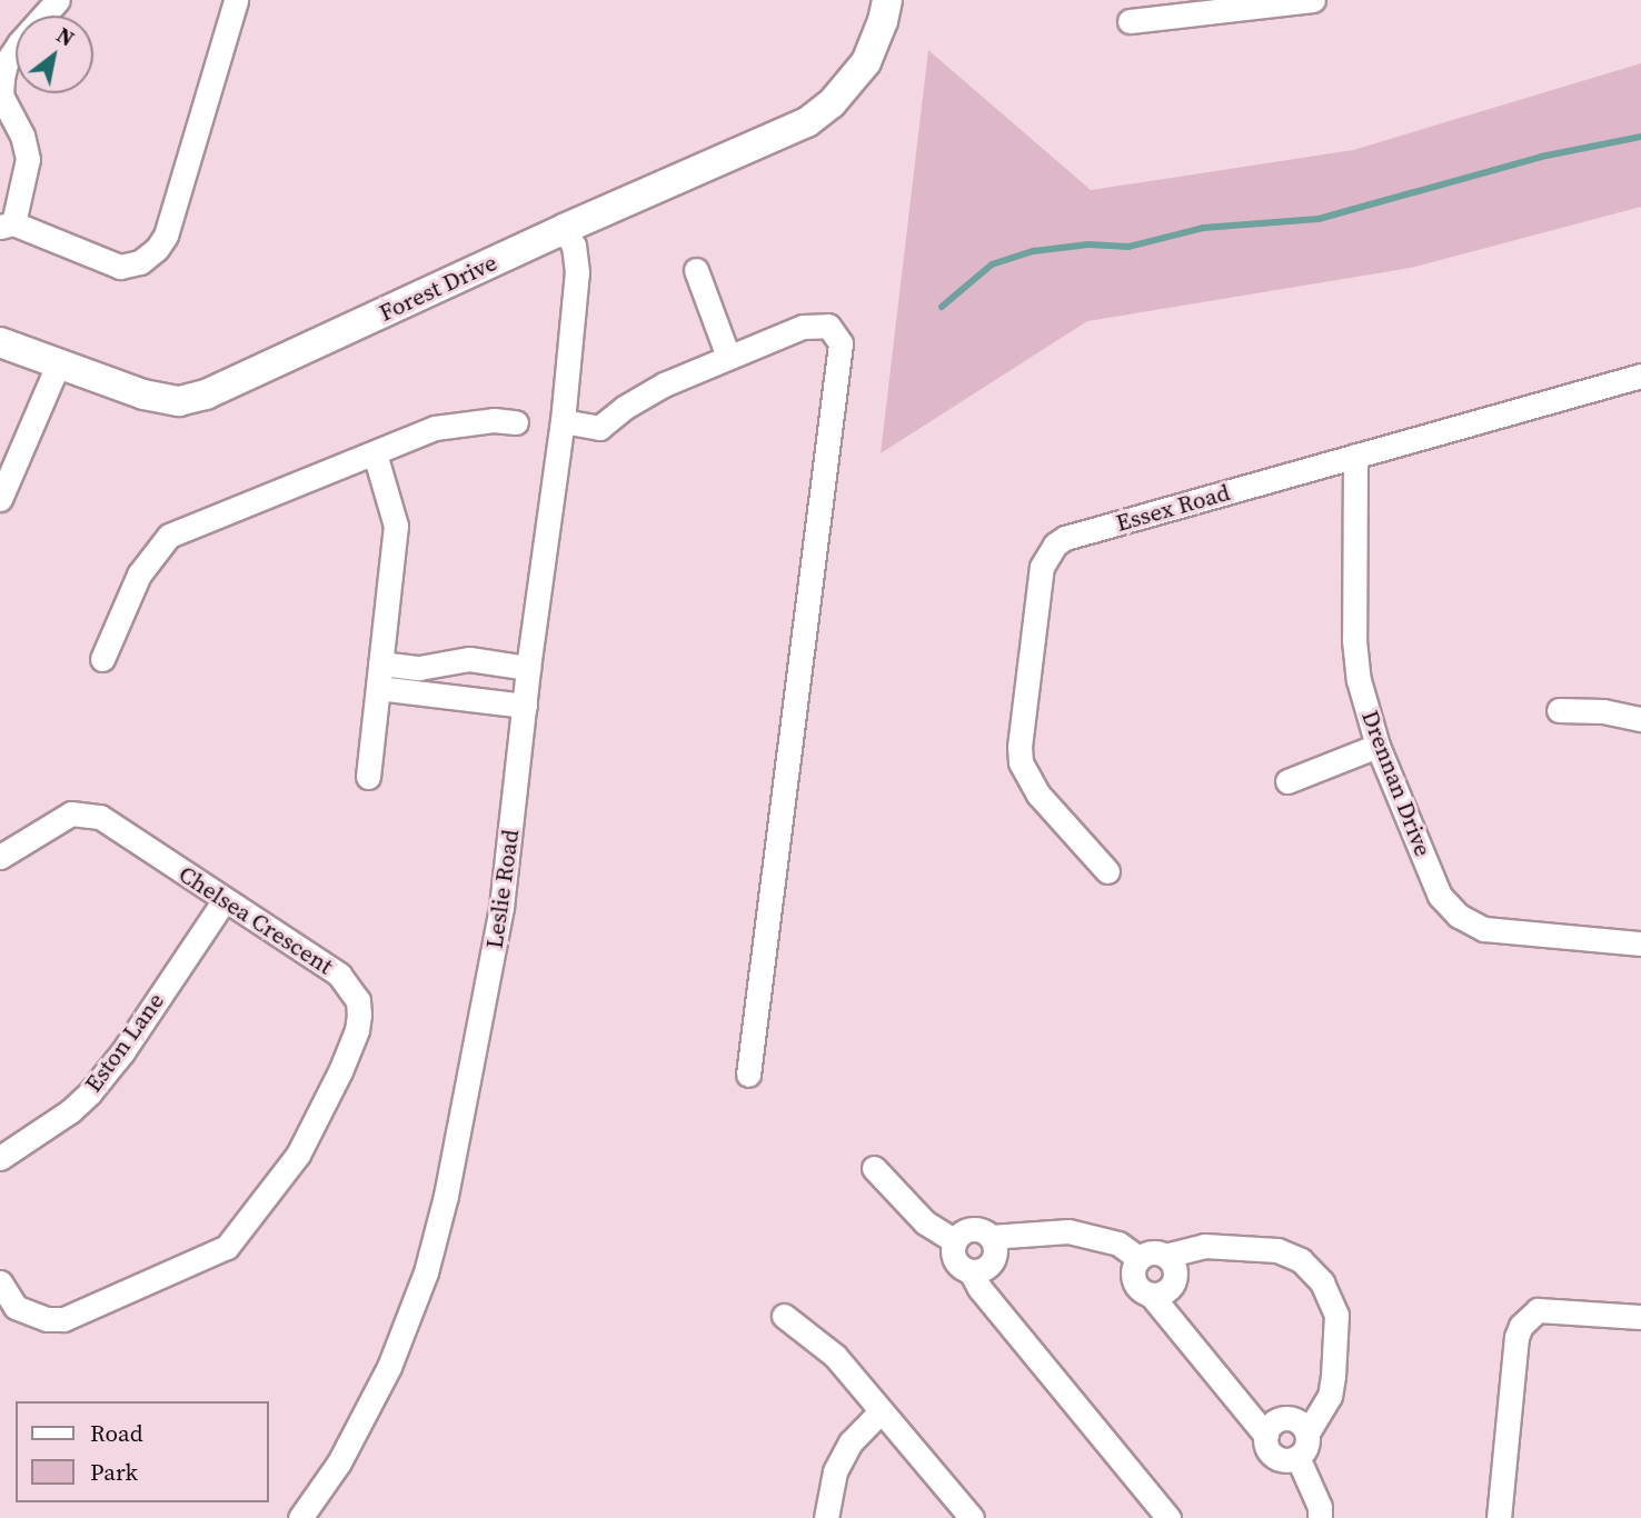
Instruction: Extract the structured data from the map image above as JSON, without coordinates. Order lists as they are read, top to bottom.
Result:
{
  "streets": {
    "street": [
      "Forest Drive",
      "Essex Road",
      "Drennan Drive",
      "Leslie Road",
      "Chelsea Crescent",
      "Eston Lane"
    ]
  },
  "crossings": [
    ["Forest Drive", "Leslie Road"],
    ["Essex Road", "Drennan Drive"],
    ["Chelsea Crescent", "Eston Lane"]
  ],
  "legend": ["Road", "Park"],
  "north": "top right"
}
